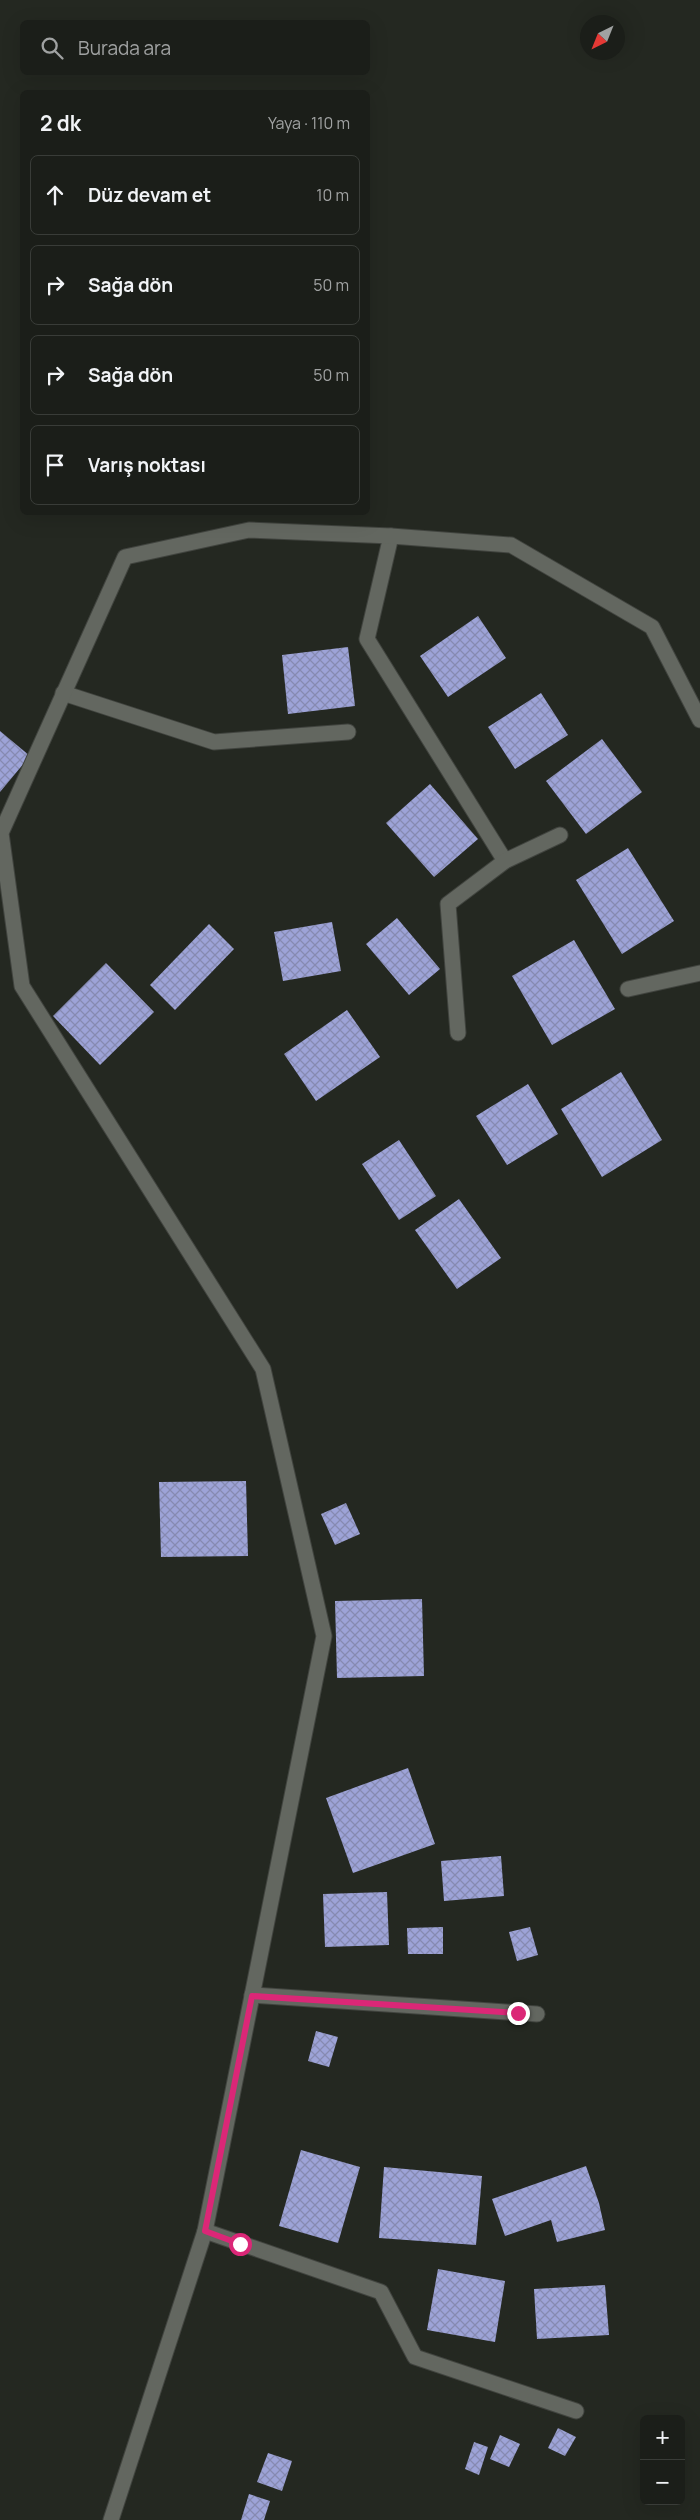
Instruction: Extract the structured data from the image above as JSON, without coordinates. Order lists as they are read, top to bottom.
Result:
{
  "north": "bottom left",
  "page": {
    "search": "Burada ara",
    "heading": ["2 dk", "Yaya · 110 m"],
    "list": [
      ["Düz devam et", "10 m"],
      ["Sağa dön", "50 m"],
      ["Sağa dön", "50 m"],
      "Varış noktası"
    ],
    "map_buttons": ["+", "−"]
  }
}
